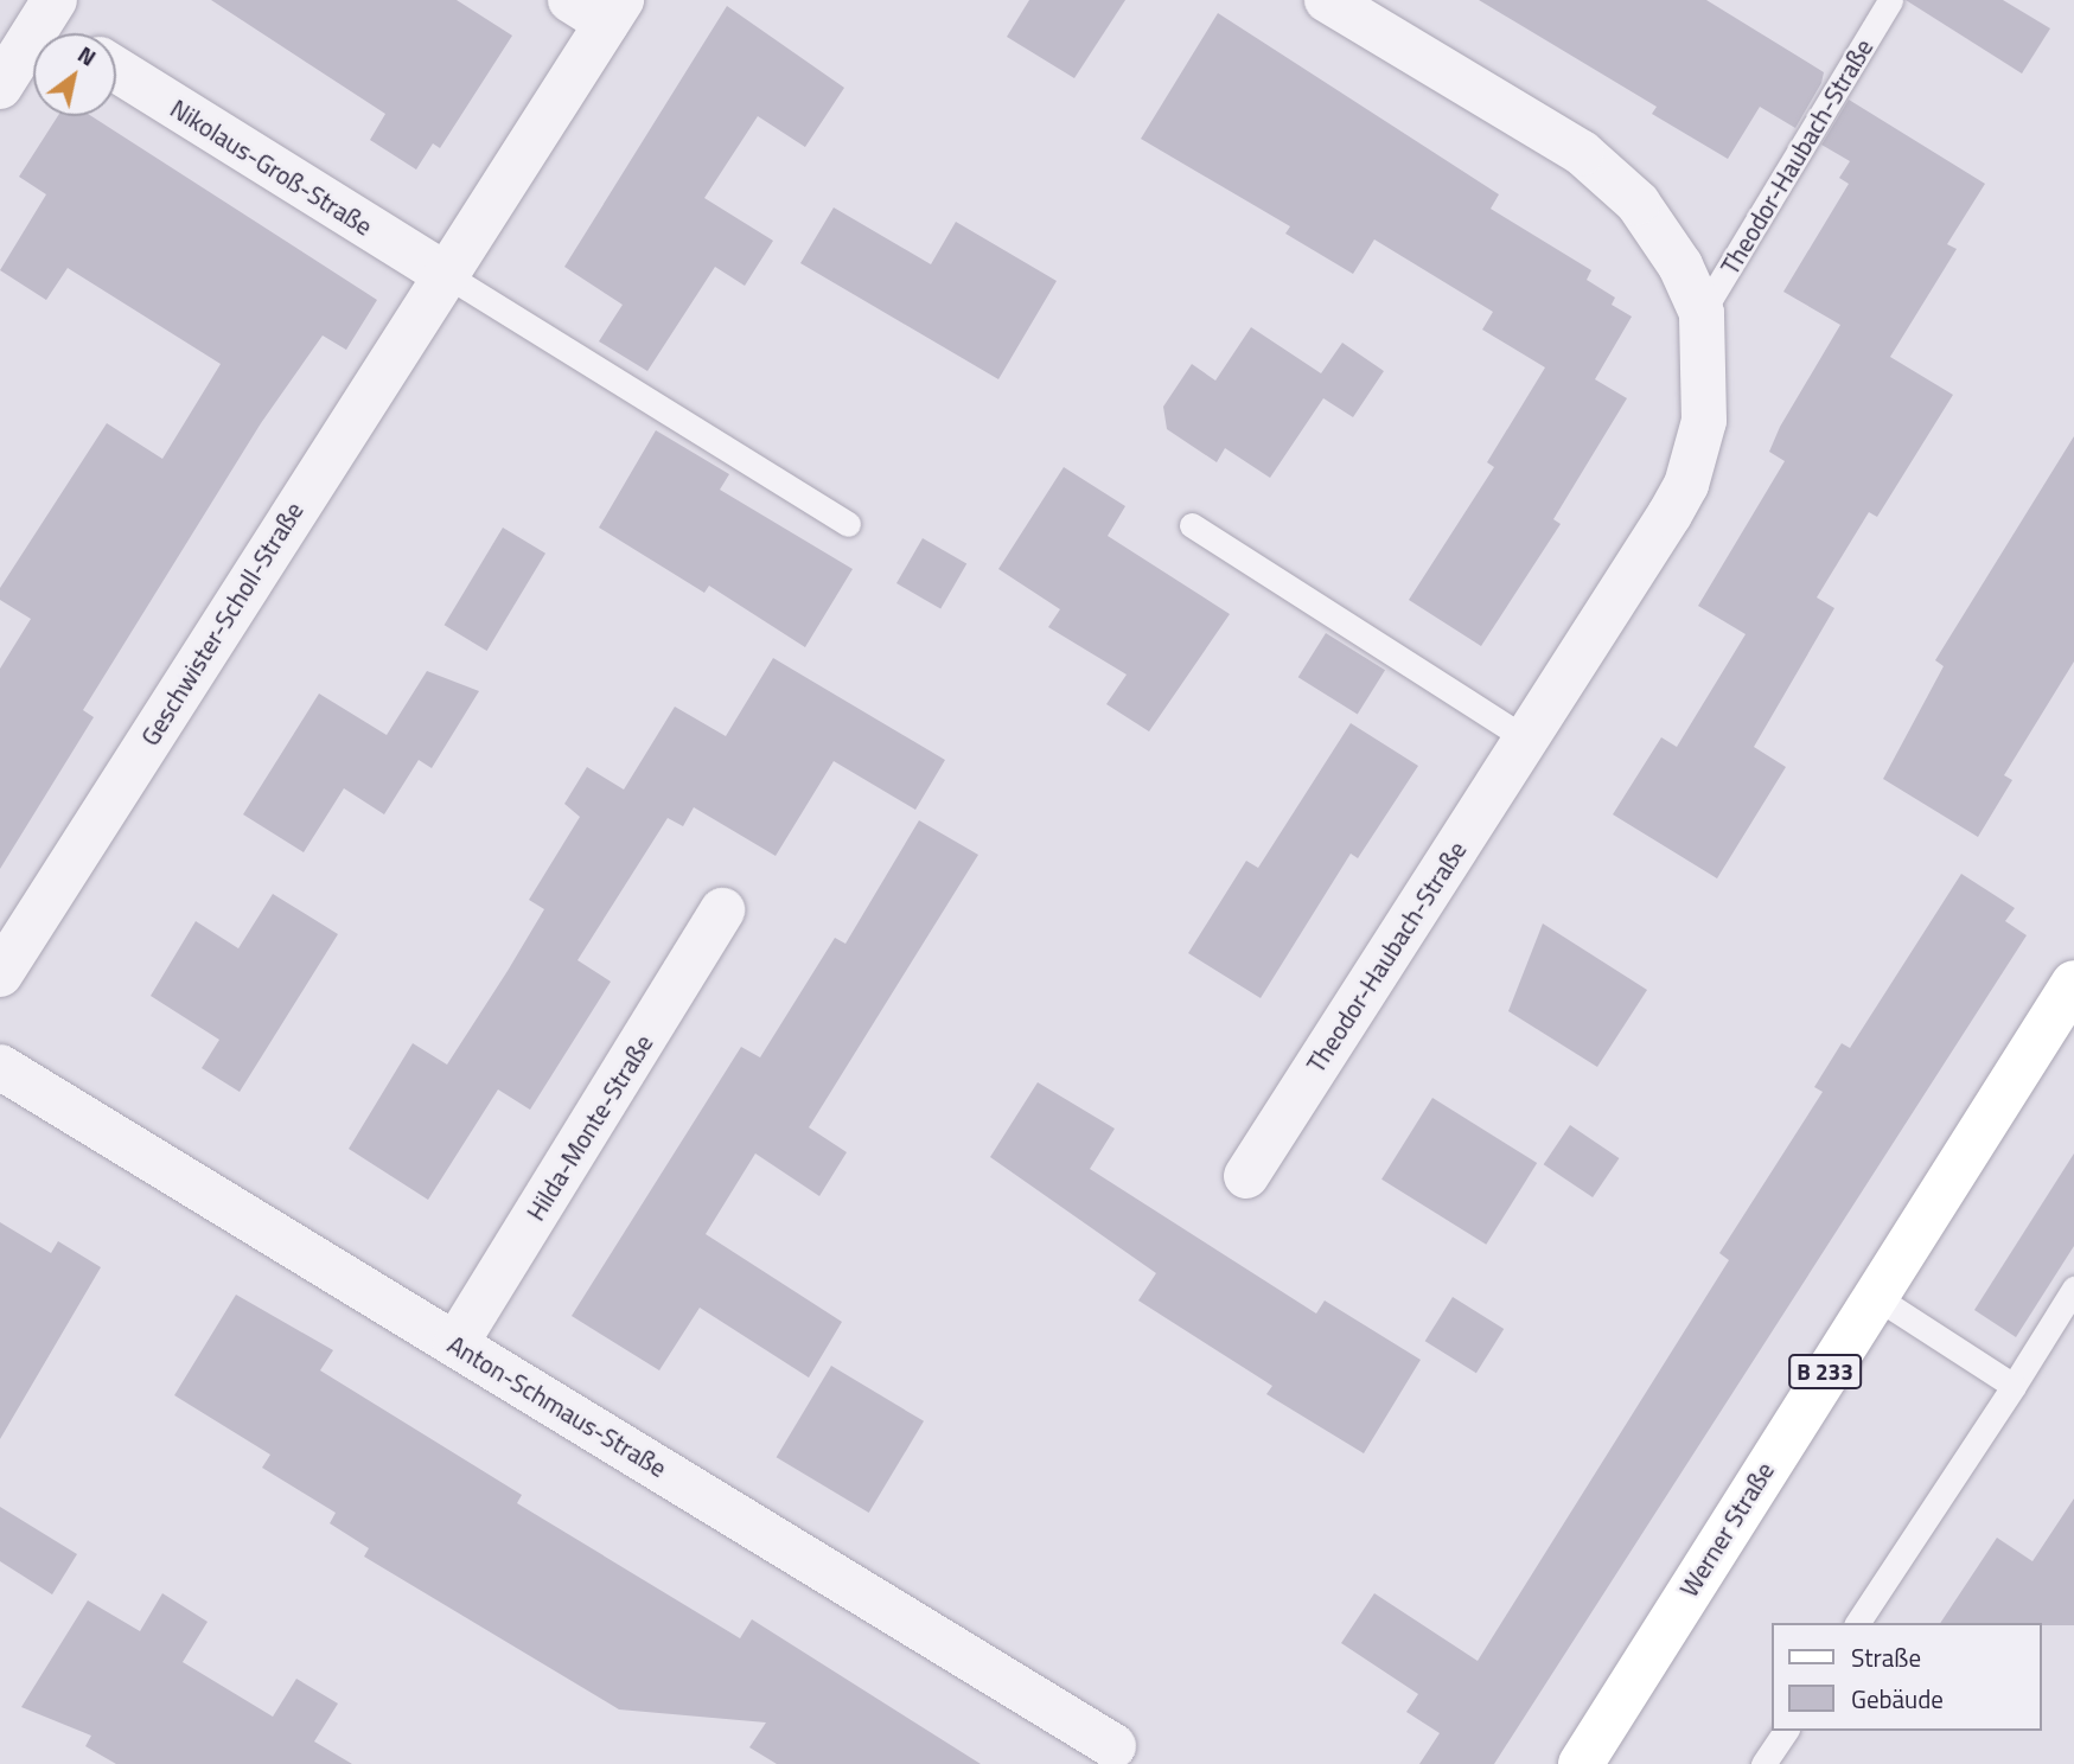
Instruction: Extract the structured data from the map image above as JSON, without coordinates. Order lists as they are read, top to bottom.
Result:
{
  "streets": {
    "main road": ["B 233", "Werner Straße"],
    "street": [
      "Theodor-Haubach-Straße",
      "Nikolaus-Groß-Straße",
      "Geschwister-Scholl-Straße",
      "Hilda-Monte-Straße",
      "Anton-Schmaus-Straße"
    ]
  },
  "crossings": [
    ["Nikolaus-Groß-Straße", "Geschwister-Scholl-Straße"],
    ["Hilda-Monte-Straße", "Anton-Schmaus-Straße"]
  ],
  "legend": ["Straße", "Gebäude"],
  "north": "top right"
}
